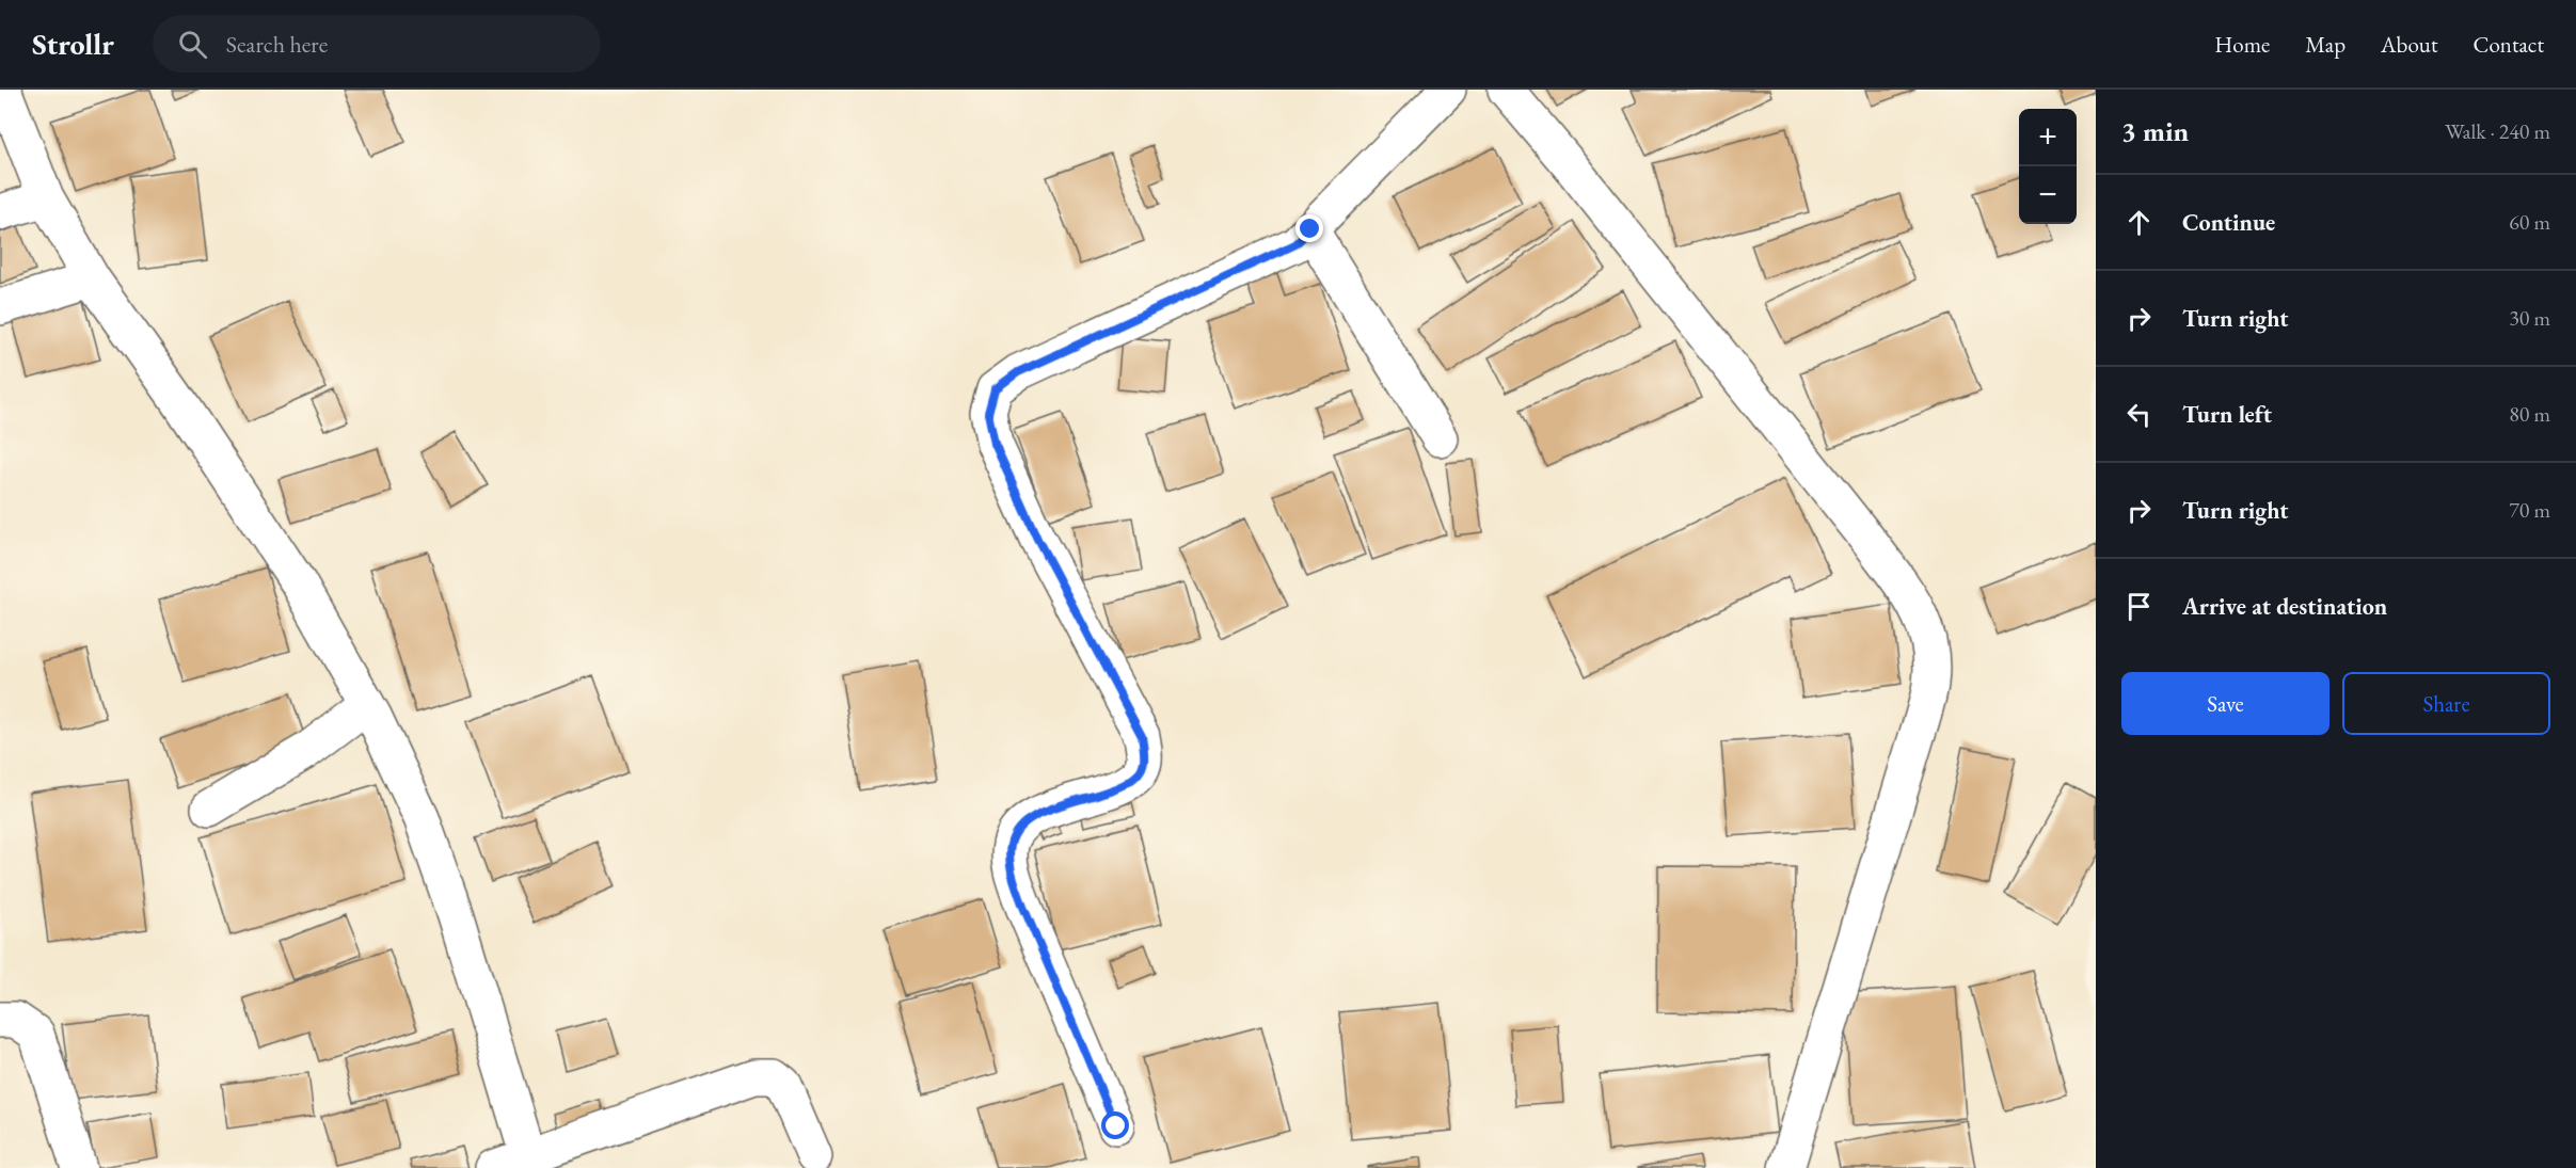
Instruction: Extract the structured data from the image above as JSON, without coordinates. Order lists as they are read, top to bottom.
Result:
{
  "page": {
    "header": "Strollr",
    "search": "Search here",
    "nav": [
      "Home",
      "Map",
      "About",
      "Contact"
    ],
    "heading": ["3 min", "Walk · 240 m"],
    "map_buttons": ["+", "−"],
    "list": [
      ["Continue", "60 m"],
      ["Turn right", "30 m"],
      ["Turn left", "80 m"],
      ["Turn right", "70 m"],
      "Arrive at destination"
    ],
    "buttons": ["Save", "Share"]
  }
}
